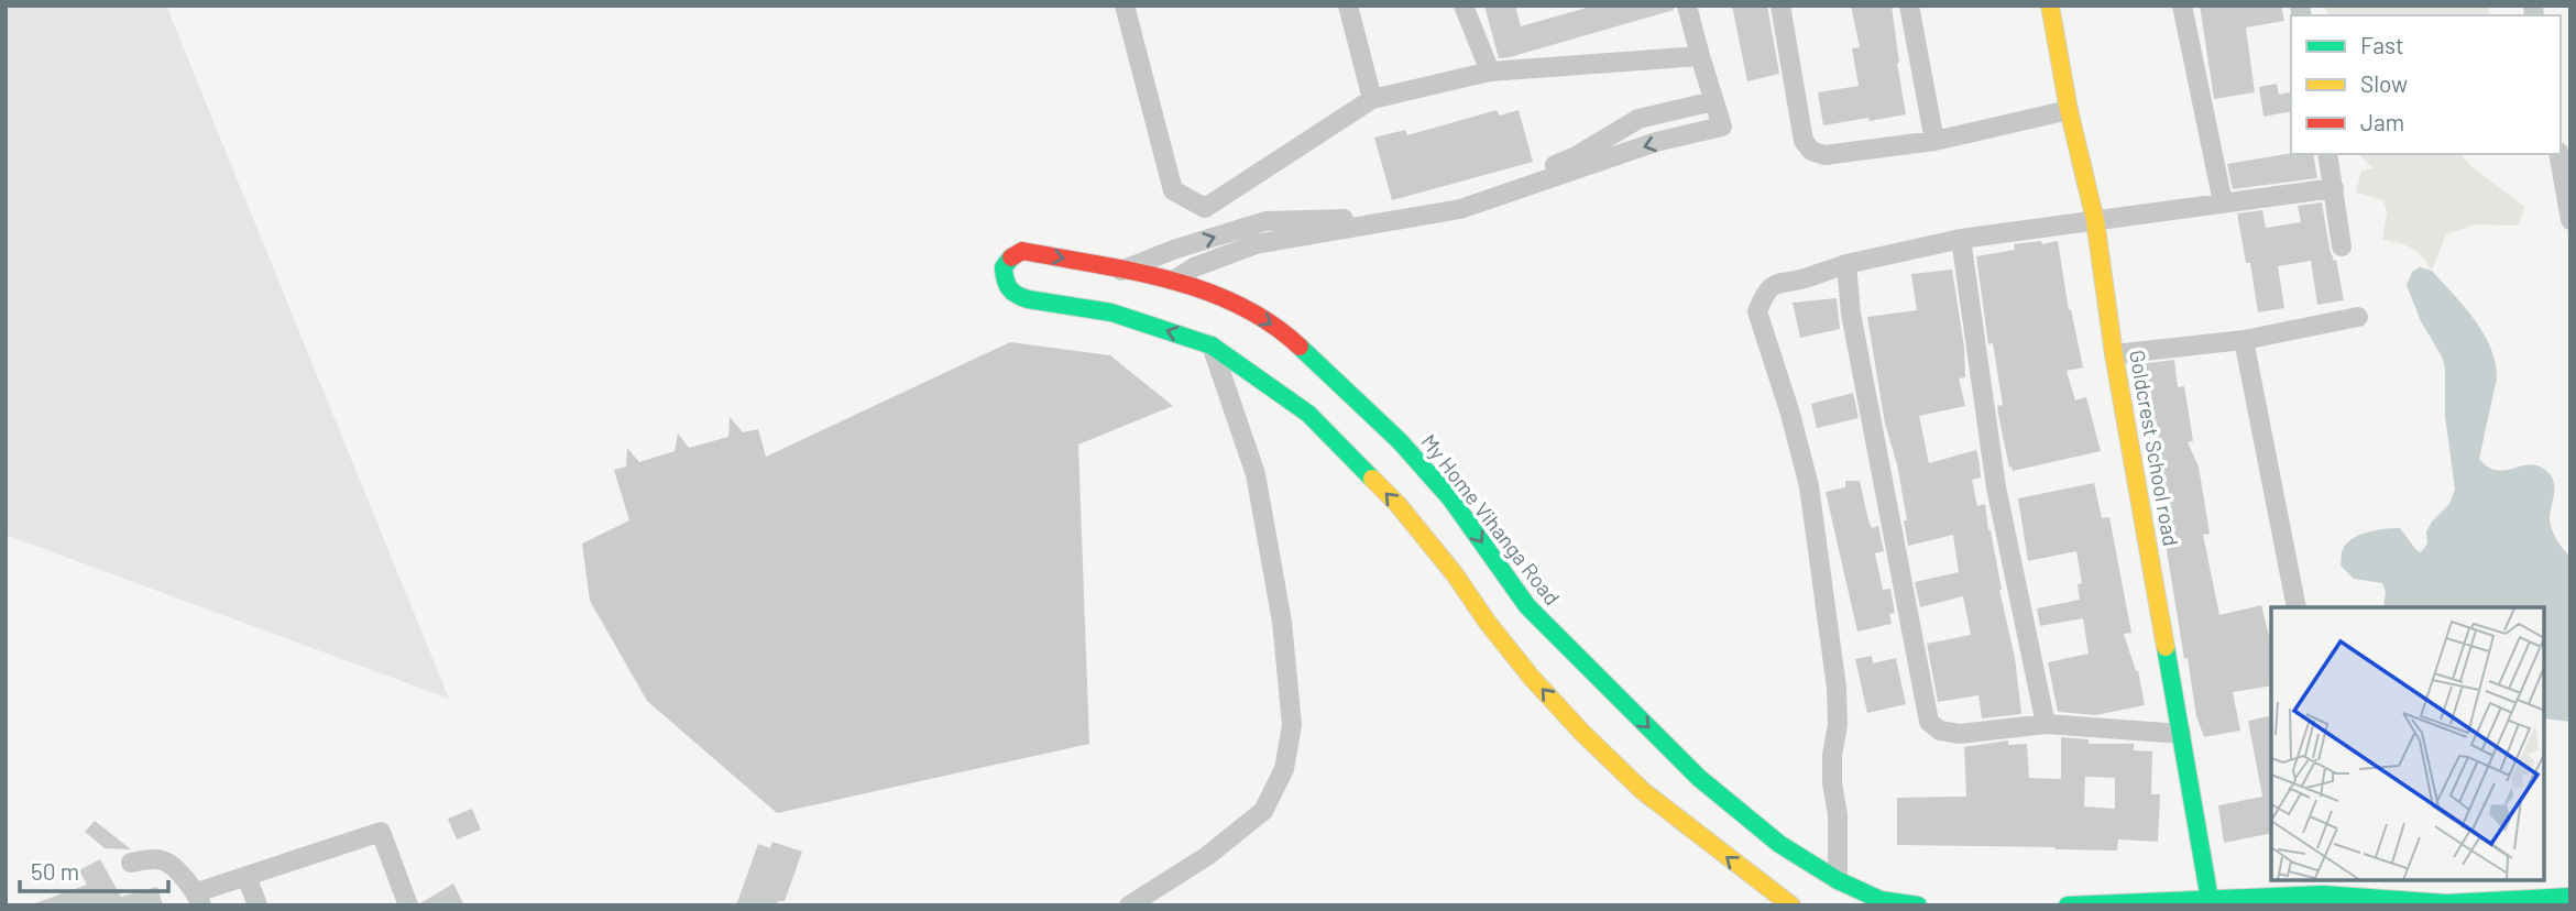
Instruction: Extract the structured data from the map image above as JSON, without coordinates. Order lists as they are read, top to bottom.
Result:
{
  "streets": {
    "street": ["Goldcrest School road", "My Home Vihanga Road"]
  },
  "legend": ["Fast", "Slow", "Jam"],
  "scale_bar": "50 m"
}
